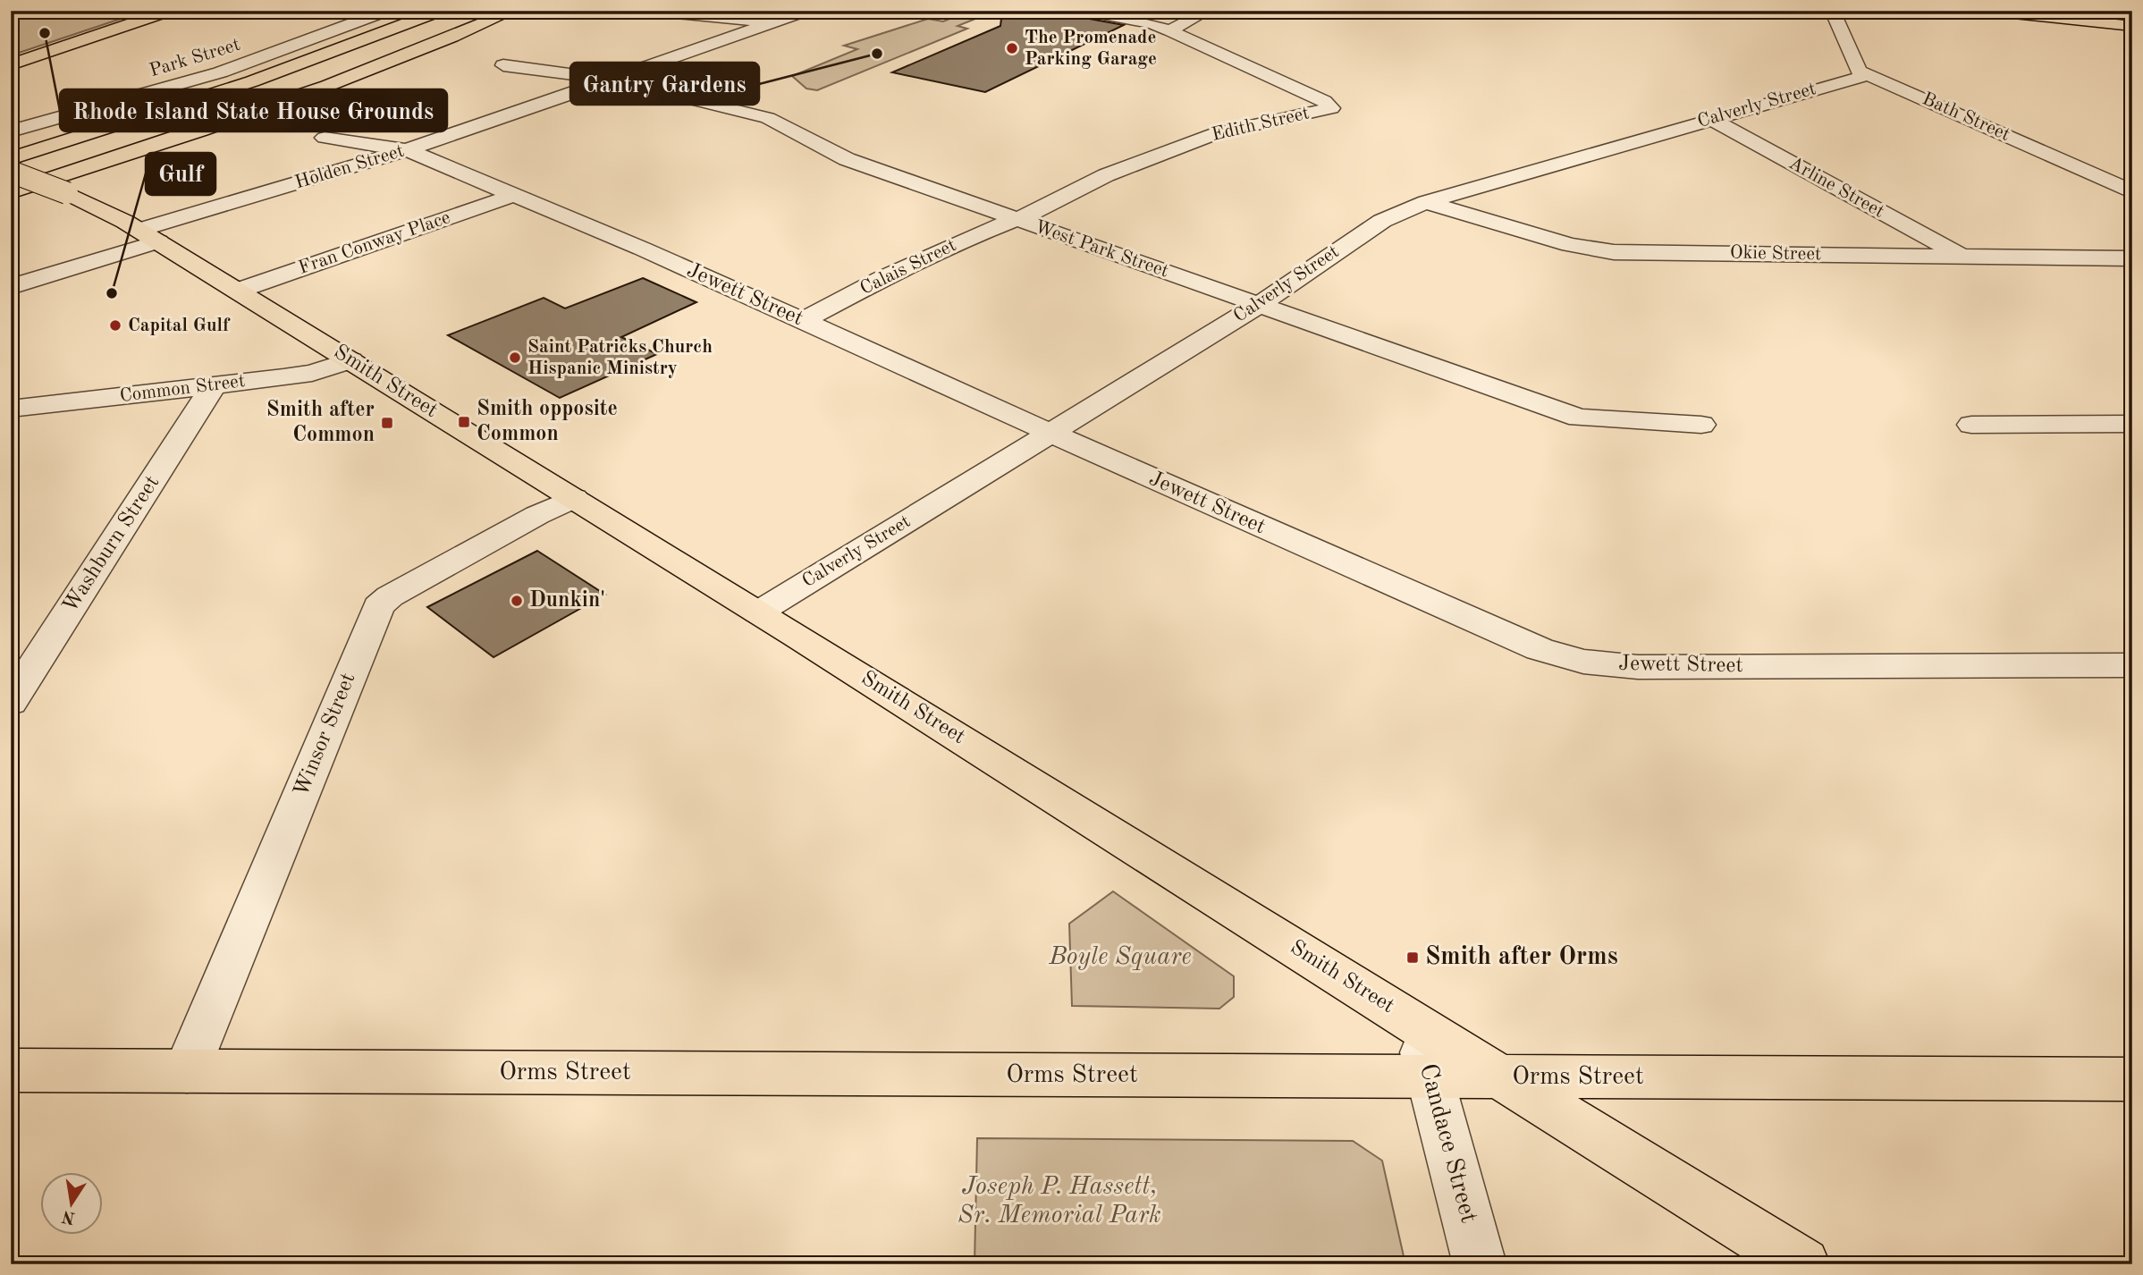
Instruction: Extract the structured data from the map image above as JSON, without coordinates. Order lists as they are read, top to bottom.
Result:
{
  "streets": {
    "main road": ["Smith Street", "Orms Street"],
    "street": [
      "Park Street",
      "Calverly Street",
      "Bath Street",
      "Edith Street",
      "Holden Street",
      "Arline Street",
      "Fran Conway Place",
      "West Park Street",
      "Okie Street",
      "Calais Street",
      "Jewett Street",
      "Common Street",
      "Washburn Street",
      "Winsor Street",
      "Candace Street"
    ]
  },
  "crossings": [
    ["Calverly Street", "Bath Street"],
    ["Calverly Street", "Arline Street"],
    ["Calverly Street", "West Park Street"],
    ["Calverly Street", "Okie Street"],
    ["Calverly Street", "Jewett Street"],
    ["Calverly Street", "Smith Street"],
    ["Edith Street", "West Park Street"],
    ["Edith Street", "Calais Street"],
    ["Holden Street", "West Park Street"],
    ["Holden Street", "Jewett Street"],
    ["Holden Street", "Smith Street"],
    ["Arline Street", "Okie Street"],
    ["Fran Conway Place", "Jewett Street"],
    ["Fran Conway Place", "Smith Street"],
    ["West Park Street", "Calais Street"],
    ["Calais Street", "Jewett Street"],
    ["Smith Street", "Common Street"],
    ["Smith Street", "Winsor Street"],
    ["Smith Street", "Orms Street"],
    ["Smith Street", "Candace Street"],
    ["Common Street", "Washburn Street"],
    ["Winsor Street", "Orms Street"],
    ["Orms Street", "Candace Street"]
  ],
  "parks": ["Boyle Square", "Joseph P. Hassett, Sr. Memorial Park"],
  "places": {
    "other": [
      "Rhode Island State House Grounds",
      "The Promenade Parking Garage",
      "Gantry Gardens",
      "Gulf",
      "Capital Gulf",
      "Saint Patricks Church Hispanic Ministry",
      "Dunkin'"
    ],
    "transit": ["Smith opposite Common", "Smith after Common", "Smith after Orms"]
  },
  "north": "bottom"
}
